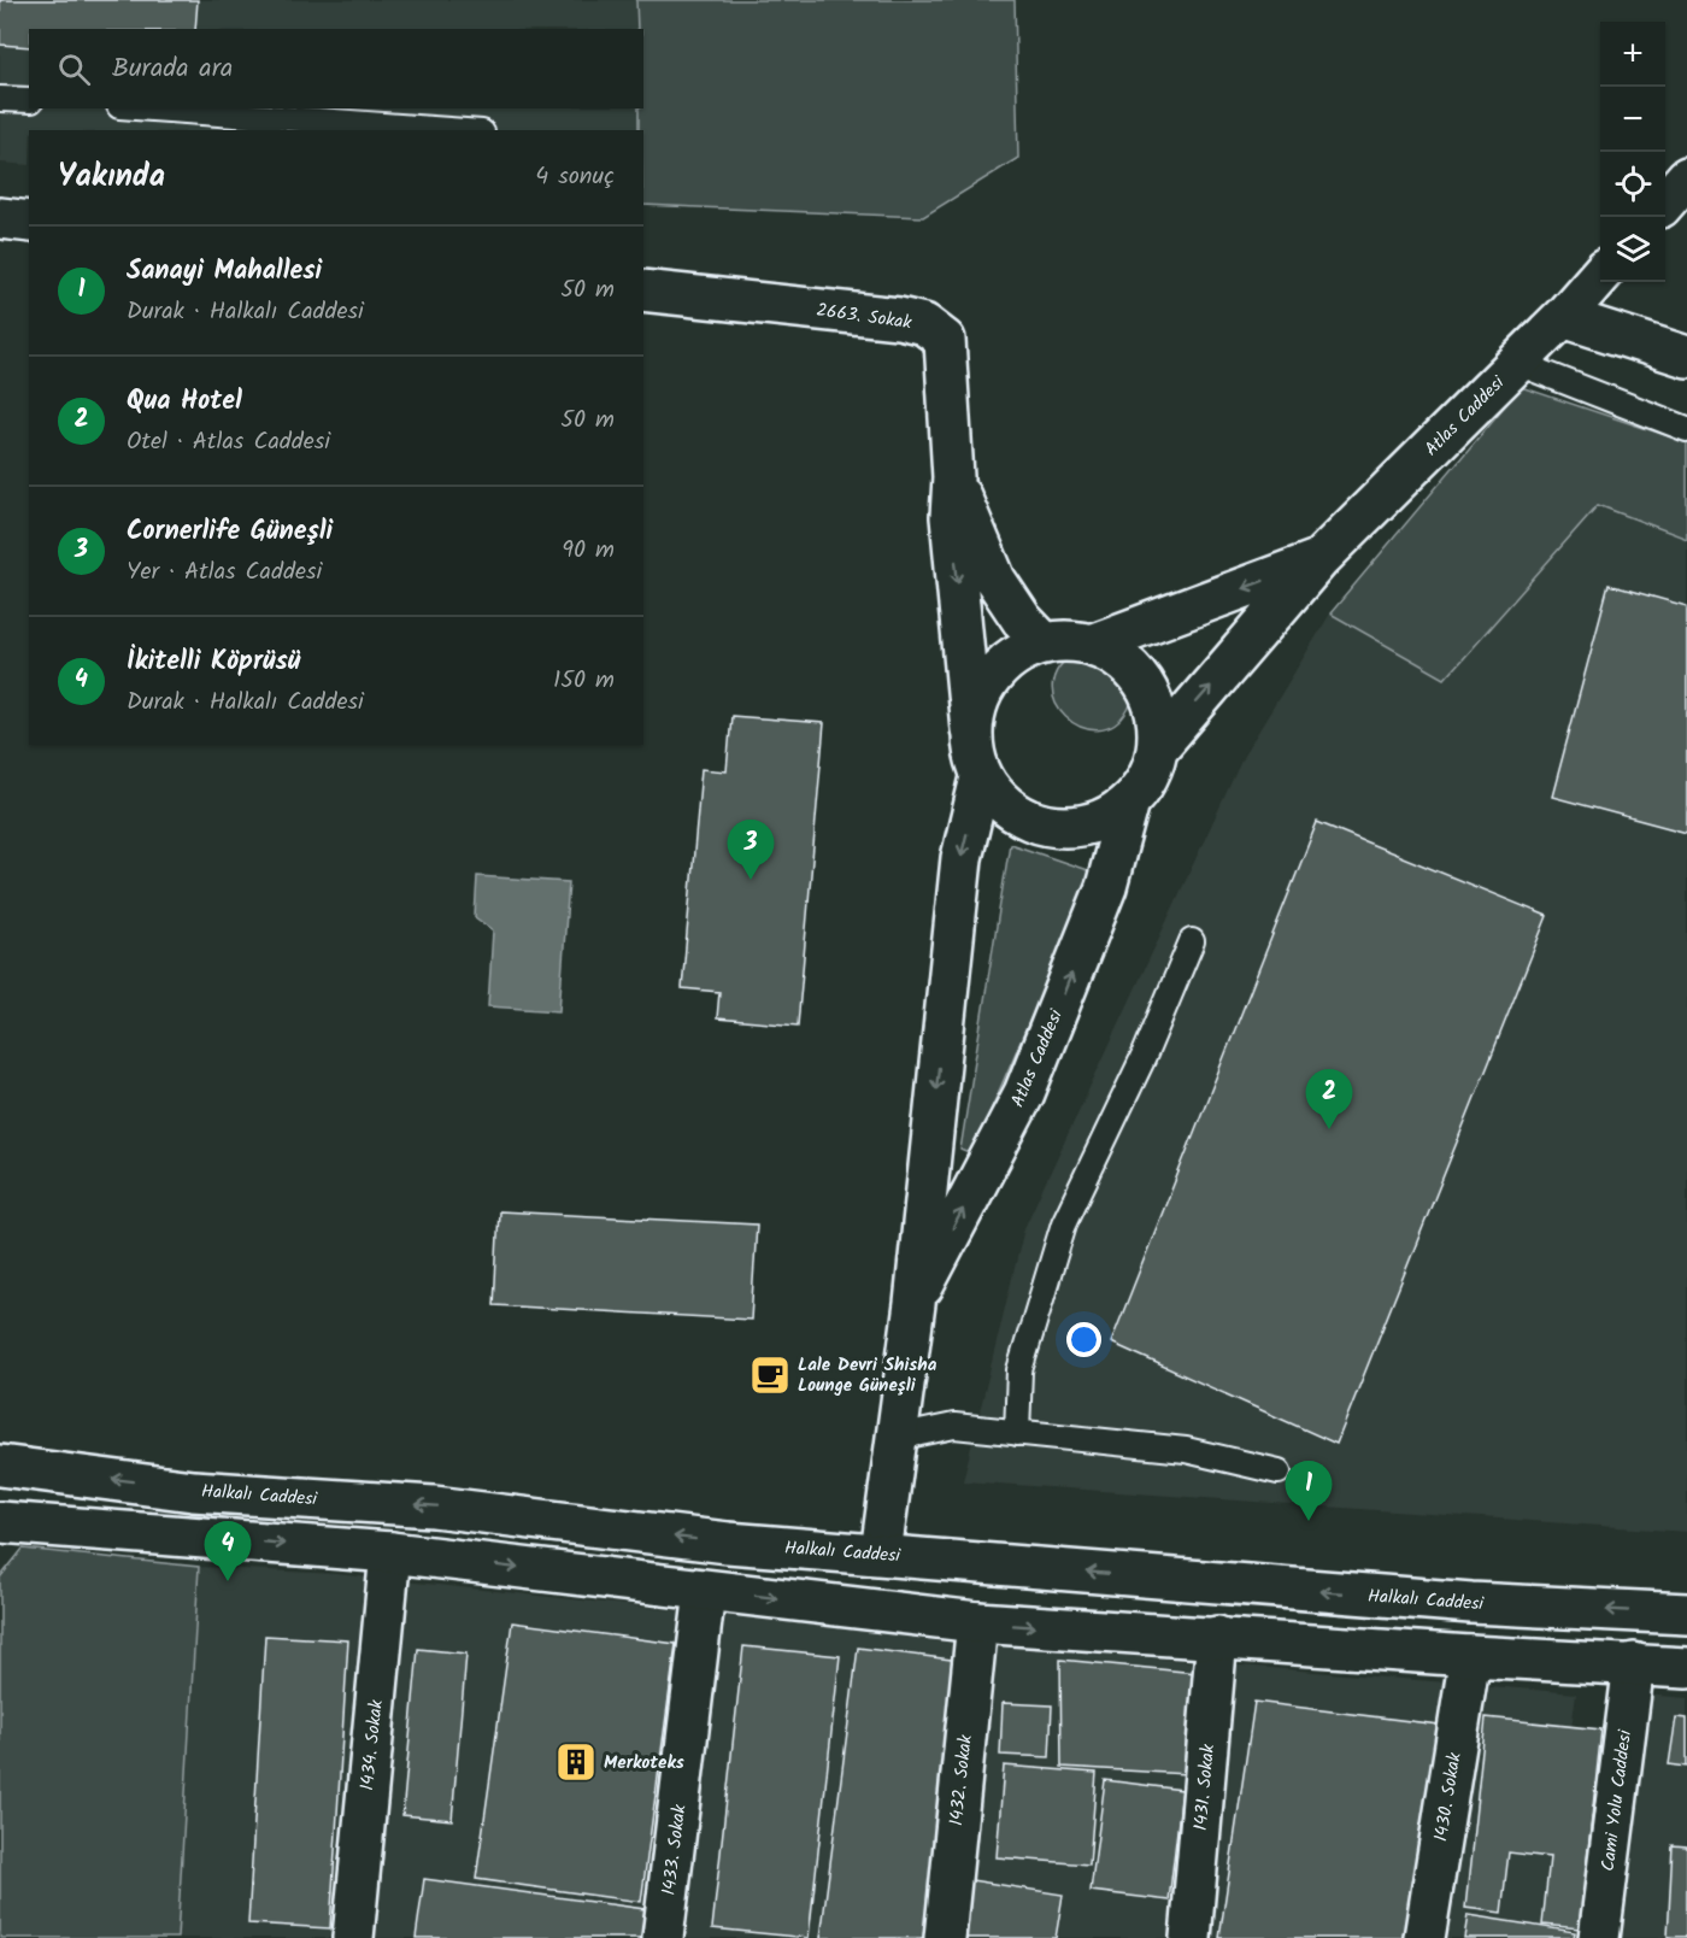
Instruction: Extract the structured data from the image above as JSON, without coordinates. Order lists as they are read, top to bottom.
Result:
{
  "streets": {
    "street": [
      "2663. Sokak",
      "Atlas Caddesi",
      "Halkalı Caddesi",
      "1434. Sokak",
      "1432. Sokak",
      "1431. Sokak",
      "1430. Sokak",
      "Cami Yolu Caddesi",
      "1433. Sokak"
    ]
  },
  "crossings": [
    ["Atlas Caddesi", "Halkalı Caddesi"]
  ],
  "places": {
    "cafe": ["Lale Devri Shisha Lounge Güneşli"],
    "building": ["Merkoteks"]
  },
  "page": {
    "map_buttons": ["+", "−"],
    "search": "Burada ara",
    "heading": ["Yakında", "4 sonuç"],
    "list": [
      {
        "mark": "1",
        "name": "Sanayi Mahallesi",
        "note": "Durak · Halkalı Caddesi",
        "value": "50 m"
      },
      {
        "mark": "2",
        "name": "Qua Hotel",
        "note": "Otel · Atlas Caddesi",
        "value": "50 m"
      },
      {
        "mark": "3",
        "name": "Cornerlife Güneşli",
        "note": "Yer · Atlas Caddesi",
        "value": "90 m"
      },
      {
        "mark": "4",
        "name": "İkitelli Köprüsü",
        "note": "Durak · Halkalı Caddesi",
        "value": "150 m"
      }
    ],
    "pins": [
      "3",
      "2",
      "1",
      "4"
    ]
  }
}
